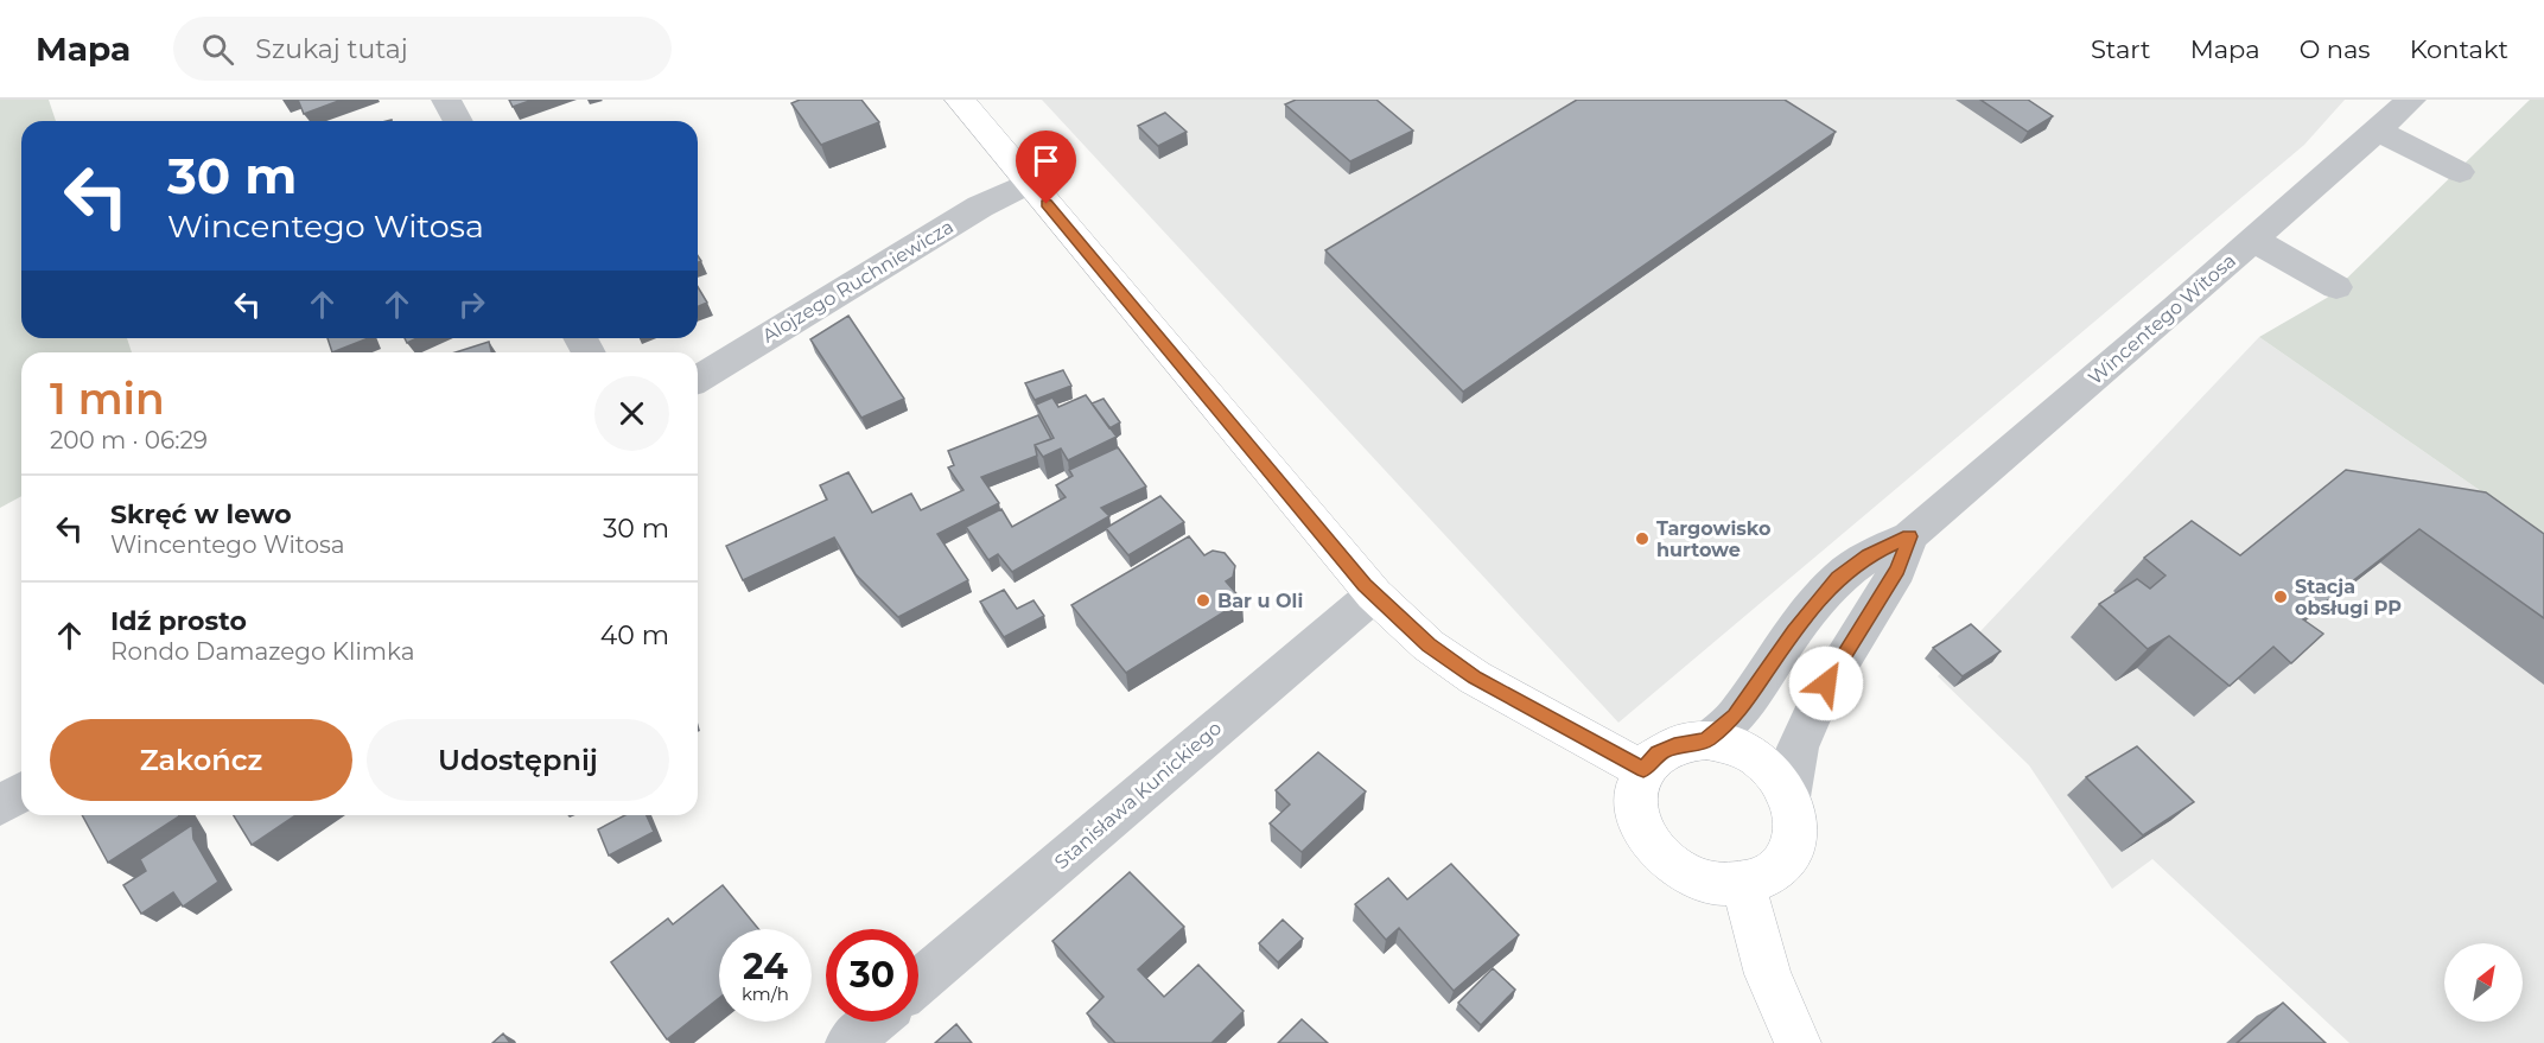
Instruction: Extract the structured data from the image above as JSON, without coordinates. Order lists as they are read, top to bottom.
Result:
{
  "streets": {
    "street": ["Alojzego Ruchniewicza", "Wincentego Witosa", "Stanisława Kunickiego"]
  },
  "places": ["Targowisko hurtowe", "Stacja obsługi PP", "Bar u Oli"],
  "north": "top right",
  "page": {
    "header": "Mapa",
    "search": "Szukaj tutaj",
    "nav": [
      "Start",
      "Mapa",
      "O nas",
      "Kontakt"
    ],
    "turn": ["30 m", "Wincentego Witosa"],
    "heading": ["1 min", "200 m · 06:29"],
    "list": [
      {
        "name": "Skręć w lewo",
        "note": "Wincentego Witosa",
        "value": "30 m"
      },
      {
        "name": "Idź prosto",
        "note": "Rondo Damazego Klimka",
        "value": "40 m"
      }
    ],
    "buttons": ["Zakończ", "Udostępnij"],
    "speed": "24 km/h",
    "limit": "30"
  }
}
